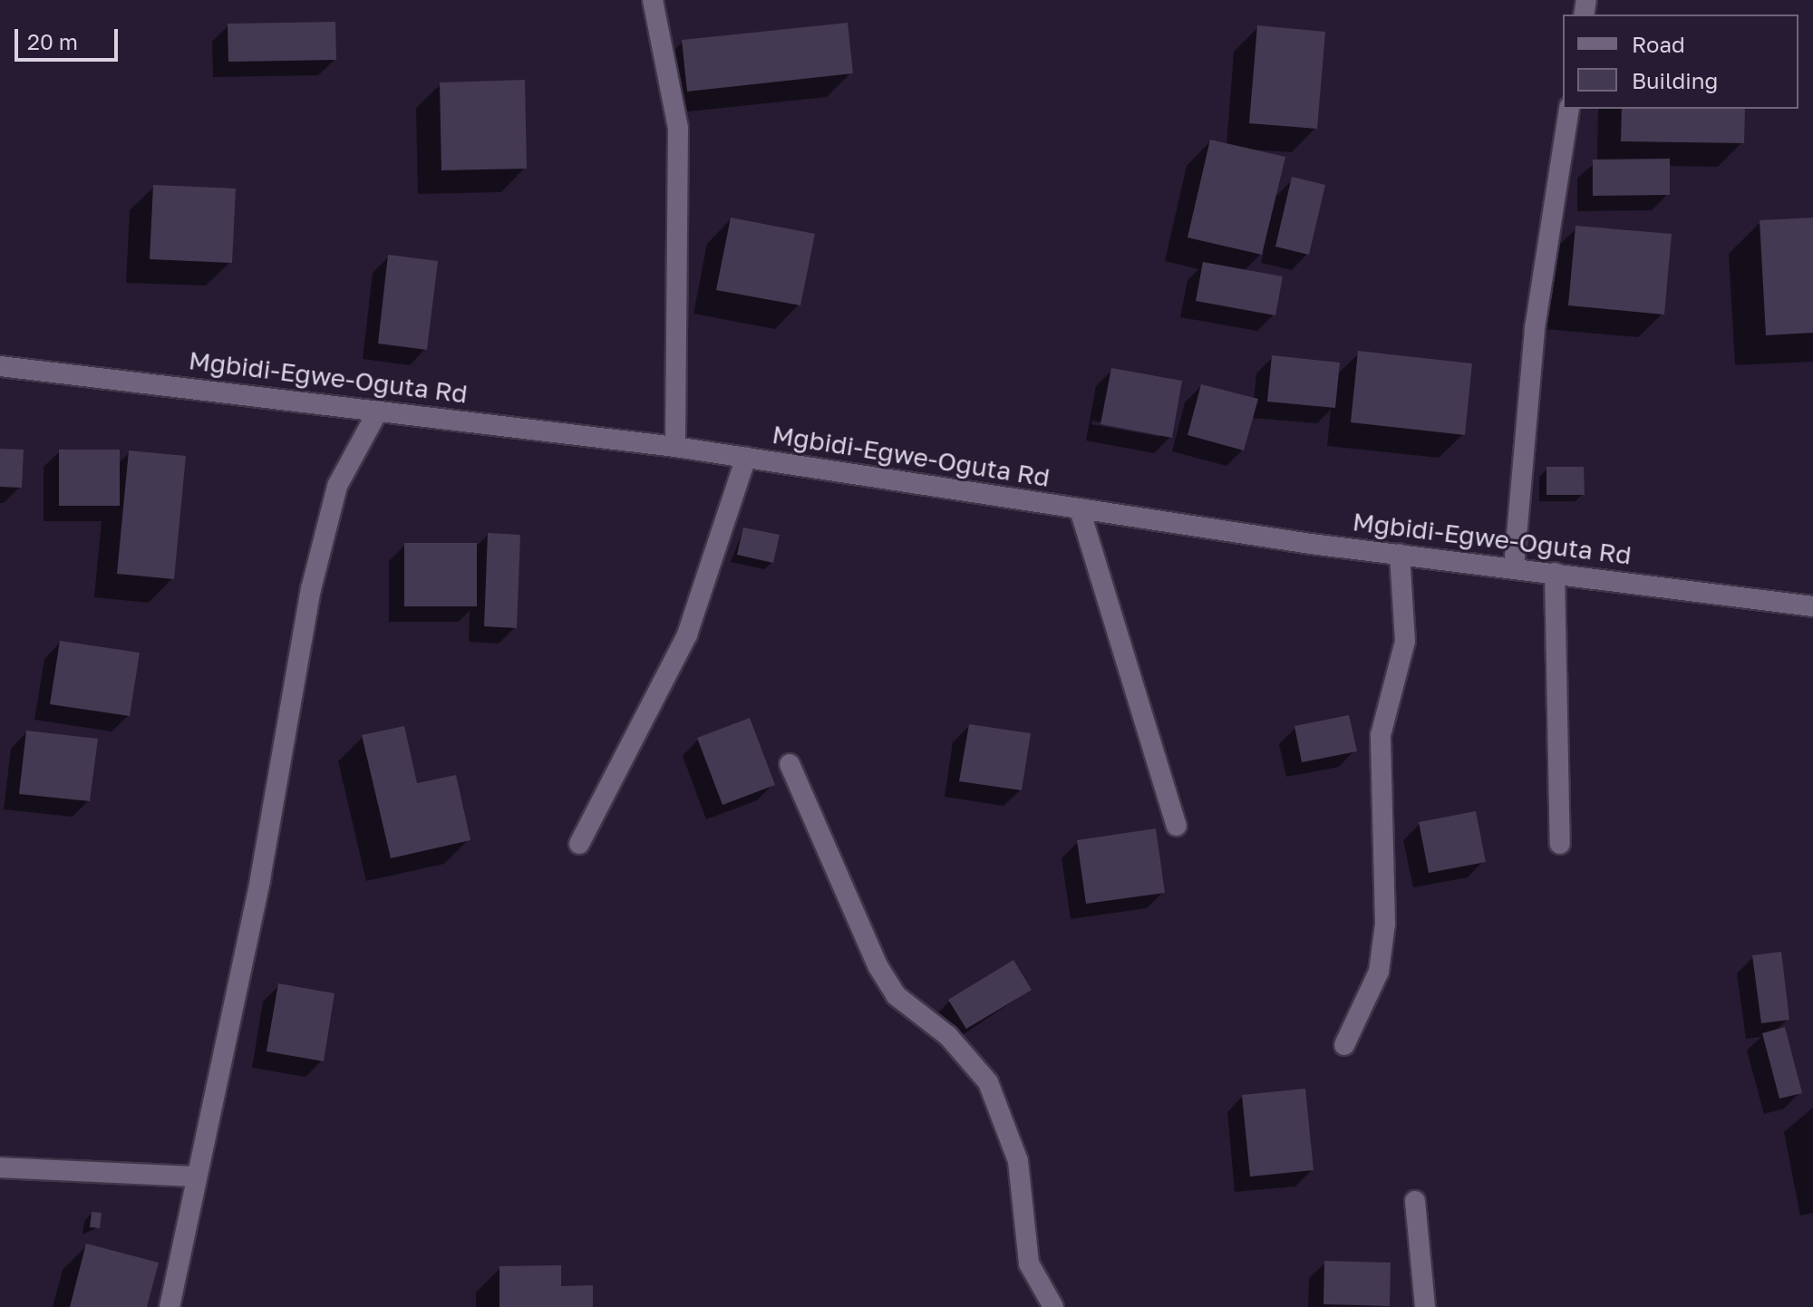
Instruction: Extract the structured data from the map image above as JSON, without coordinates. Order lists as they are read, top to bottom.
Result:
{
  "streets": {
    "street": ["Mgbidi-Egwe-Oguta Rd"]
  },
  "legend": ["Road", "Building"],
  "scale_bar": "20 m"
}
